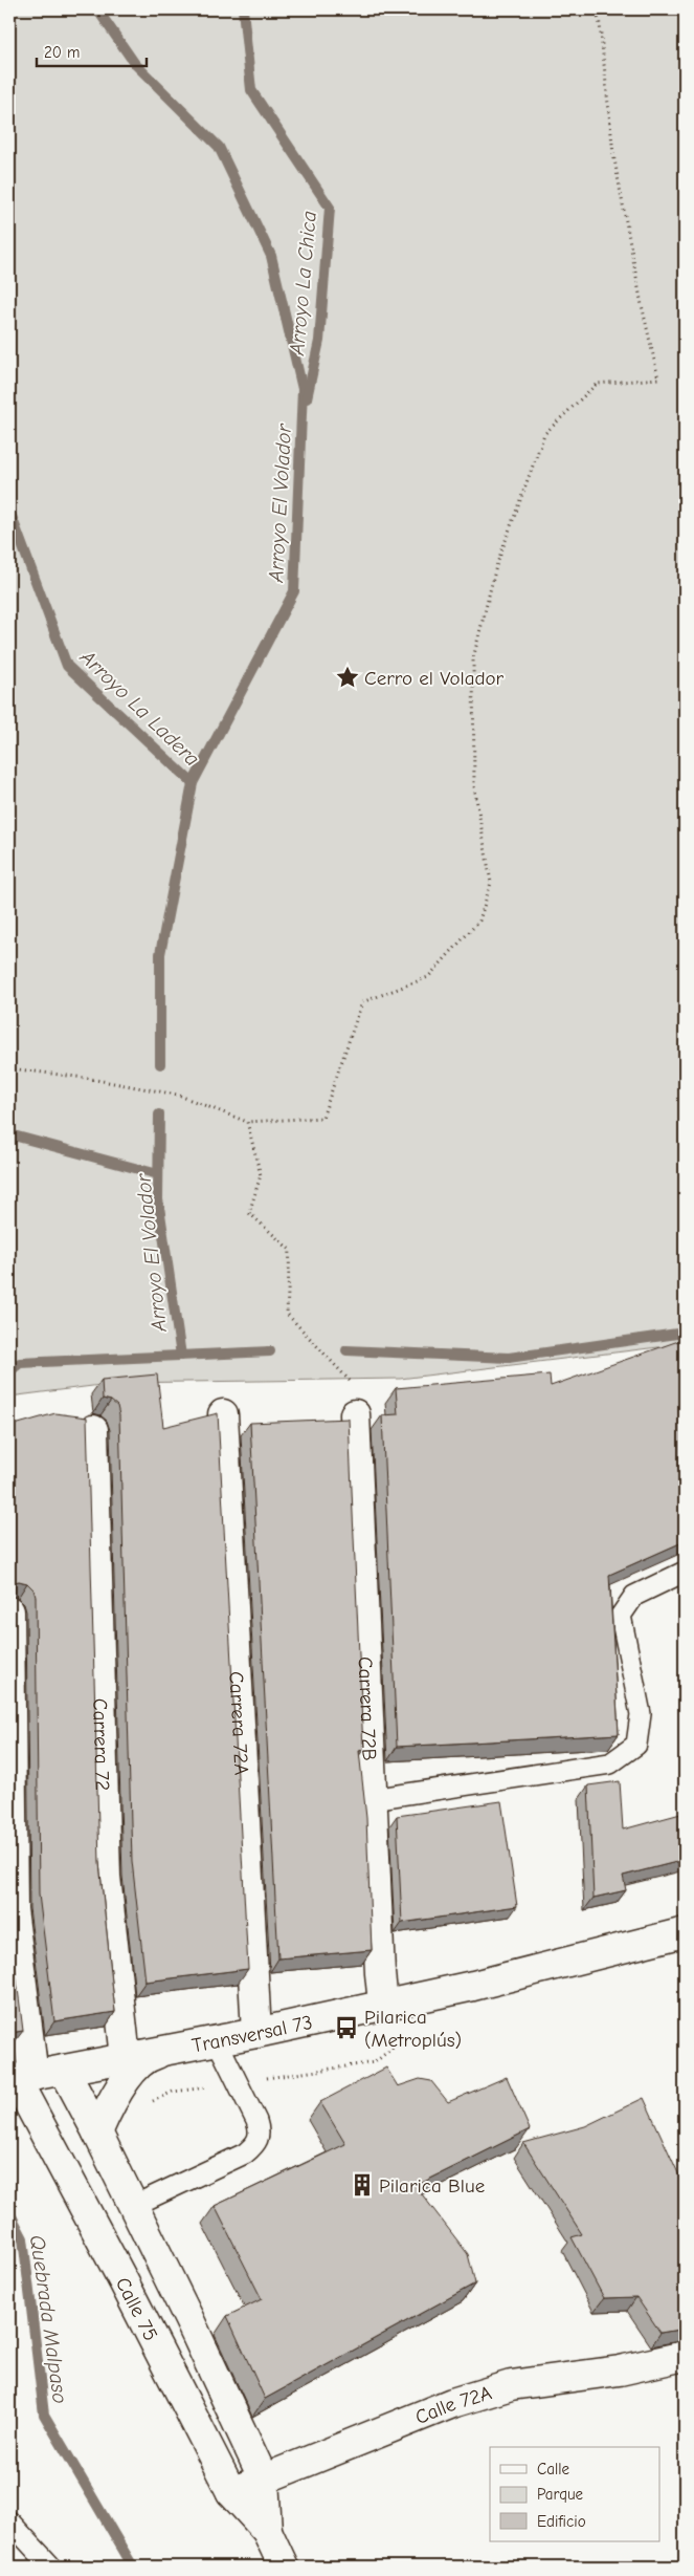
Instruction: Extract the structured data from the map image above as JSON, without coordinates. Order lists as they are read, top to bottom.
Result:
{
  "streets": {
    "street": [
      "Carrera 72B",
      "Carrera 72A",
      "Carrera 72",
      "Transversal 73",
      "Calle 75",
      "Calle 72A"
    ]
  },
  "crossings": [
    ["Carrera 72B", "Transversal 73"],
    ["Carrera 72A", "Transversal 73"],
    ["Carrera 72", "Transversal 73"],
    ["Transversal 73", "Calle 75"],
    ["Calle 75", "Calle 72A"]
  ],
  "water": [
    "Arroyo La Chica",
    "Arroyo El Volador",
    "Arroyo La Ladera",
    "Quebrada Malpaso"
  ],
  "places": {
    "place": ["Cerro el Volador"],
    "bus stop": ["Pilarica (Metroplús)"],
    "building": ["Pilarica Blue"]
  },
  "legend": ["Calle", "Parque", "Edificio"],
  "scale_bar": "20 m"
}
